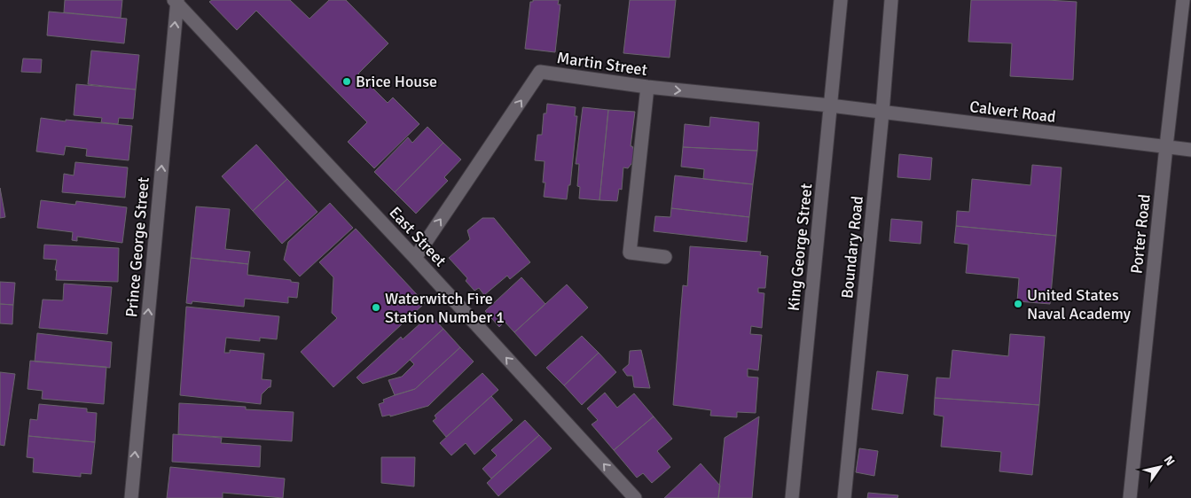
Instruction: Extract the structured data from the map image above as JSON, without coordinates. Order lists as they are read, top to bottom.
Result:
{
  "streets": {
    "street": [
      "Martin Street",
      "Calvert Road",
      "Porter Road",
      "East Street",
      "Prince George Street",
      "King George Street",
      "Boundary Road"
    ]
  },
  "crossings": [
    ["Martin Street", "Calvert Road"],
    ["Martin Street", "East Street"],
    ["Martin Street", "King George Street"],
    ["Calvert Road", "Porter Road"],
    ["Calvert Road", "King George Street"],
    ["Calvert Road", "Boundary Road"],
    ["East Street", "Prince George Street"]
  ],
  "one_way": ["Martin Street", "East Street", "Prince George Street"],
  "places": ["Brice House", "United States Naval Academy", "Waterwitch Fire Station Number 1"],
  "north": "top right"
}
